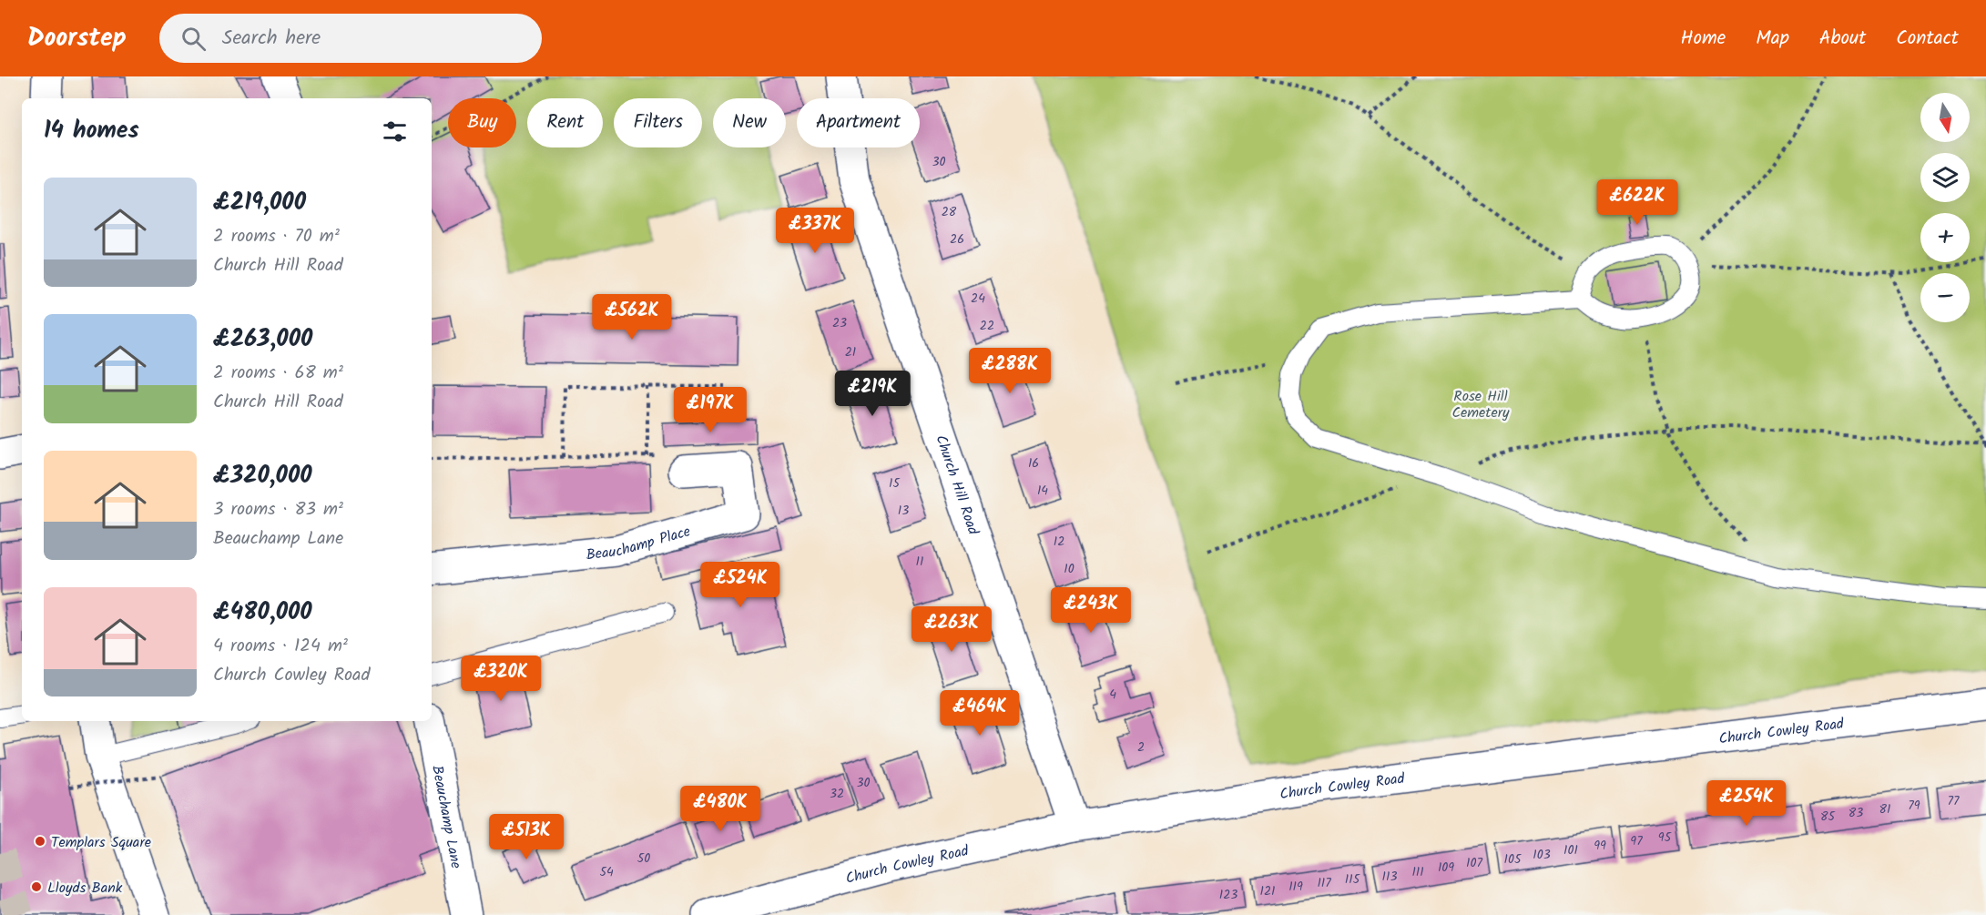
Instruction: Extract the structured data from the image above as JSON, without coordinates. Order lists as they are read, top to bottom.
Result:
{
  "streets": {
    "street": [
      "Church Hill Road",
      "Beauchamp Place",
      "Church Cowley Road",
      "Beauchamp Lane"
    ]
  },
  "crossings": [
    ["Church Hill Road", "Church Cowley Road"]
  ],
  "parks": ["Rose Hill Cemetery"],
  "places": ["Templars Square", "Lloyds Bank"],
  "house_numbers": [
    "30",
    "28",
    "26",
    "24",
    "23",
    "22",
    "21",
    "16",
    "15",
    "14",
    "13",
    "12",
    "11",
    "10",
    "4",
    "2",
    "30",
    "32",
    "77",
    "79",
    "81",
    "83",
    "85",
    "95",
    "97",
    "99",
    "101",
    "103",
    "50",
    "105",
    "107",
    "109",
    "54",
    "111",
    "113",
    "115",
    "117",
    "119",
    "121",
    "123"
  ],
  "north": "bottom",
  "page": {
    "header": "Doorstep",
    "search": "Search here",
    "nav": [
      "Home",
      "Map",
      "About",
      "Contact"
    ],
    "map_buttons": ["+", "−"],
    "chip": [
      "Buy",
      "Rent",
      "Filters",
      "New",
      "Apartment"
    ],
    "heading": "14 homes",
    "list": [
      {
        "name": "£219,000",
        "note": "2 rooms · 70 m² · Church Hill Road"
      },
      {
        "name": "£263,000",
        "note": "2 rooms · 68 m² · Church Hill Road"
      },
      {
        "name": "£320,000",
        "note": "3 rooms · 83 m² · Beauchamp Lane"
      },
      {
        "name": "£480,000",
        "note": "4 rooms · 124 m² · Church Cowley Road"
      }
    ],
    "price": [
      "£622K",
      "£337K",
      "£562K",
      "£288K",
      "£219K",
      "£197K",
      "£524K",
      "£243K",
      "£263K",
      "£320K",
      "£464K",
      "£254K",
      "£480K",
      "£513K"
    ]
  }
}
